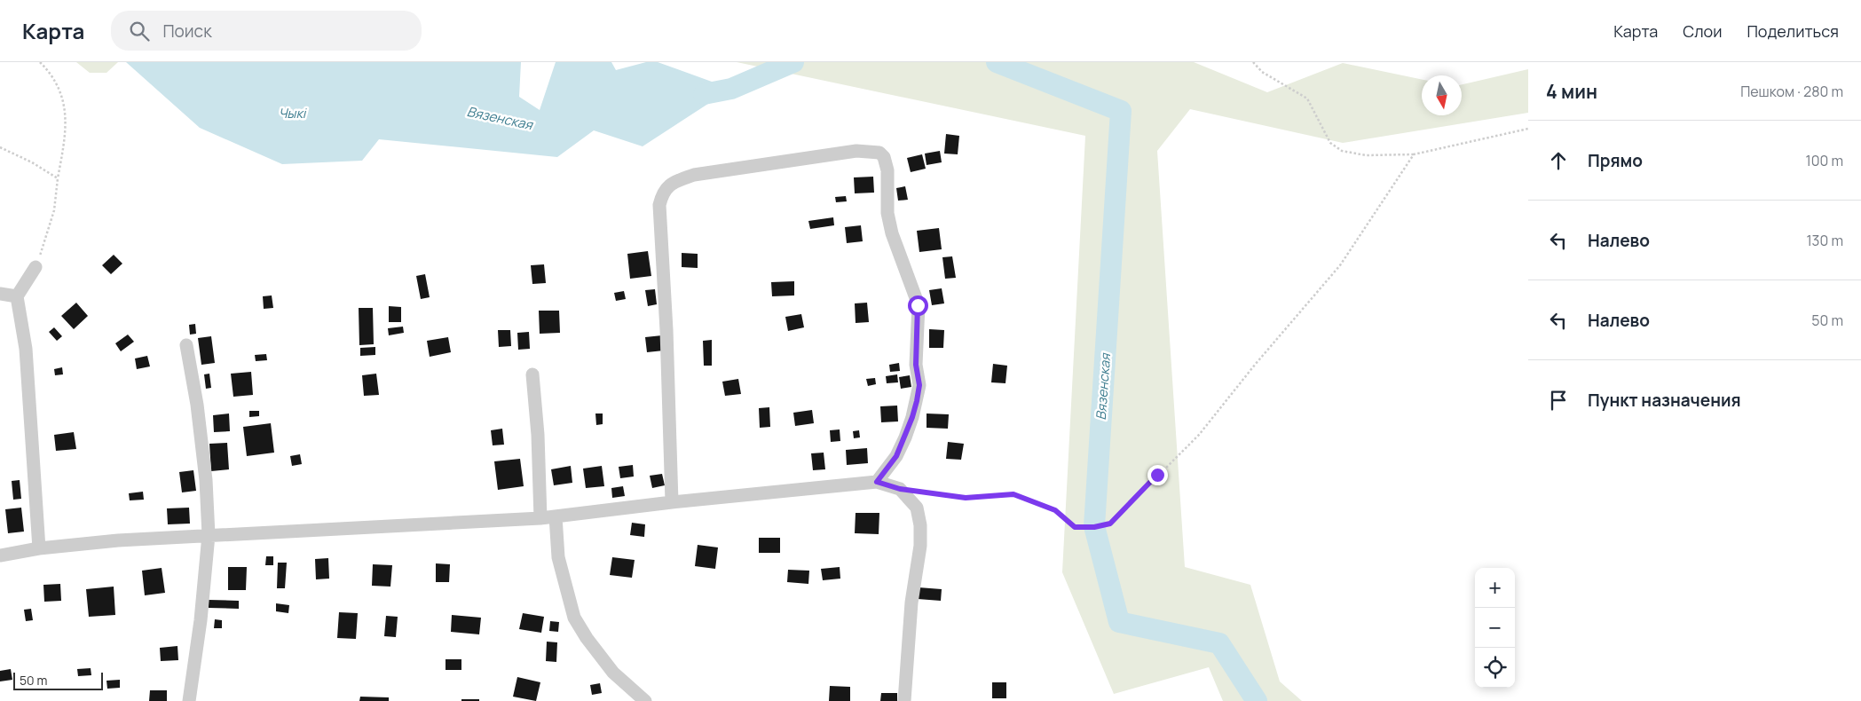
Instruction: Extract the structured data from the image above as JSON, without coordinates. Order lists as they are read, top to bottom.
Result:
{
  "water": ["Чыкі", "Вязенская"],
  "scale_bar": "50 m",
  "north": "bottom",
  "page": {
    "header": "Карта",
    "search": "Поиск",
    "nav": ["Карта", "Слои", "Поделиться"],
    "heading": ["4 мин", "Пешком · 280 m"],
    "list": [
      ["Прямо", "100 m"],
      ["Налево", "130 m"],
      ["Налево", "50 m"],
      "Пункт назначения"
    ],
    "map_buttons": ["+", "−"],
    "scale": "50 m"
  }
}
